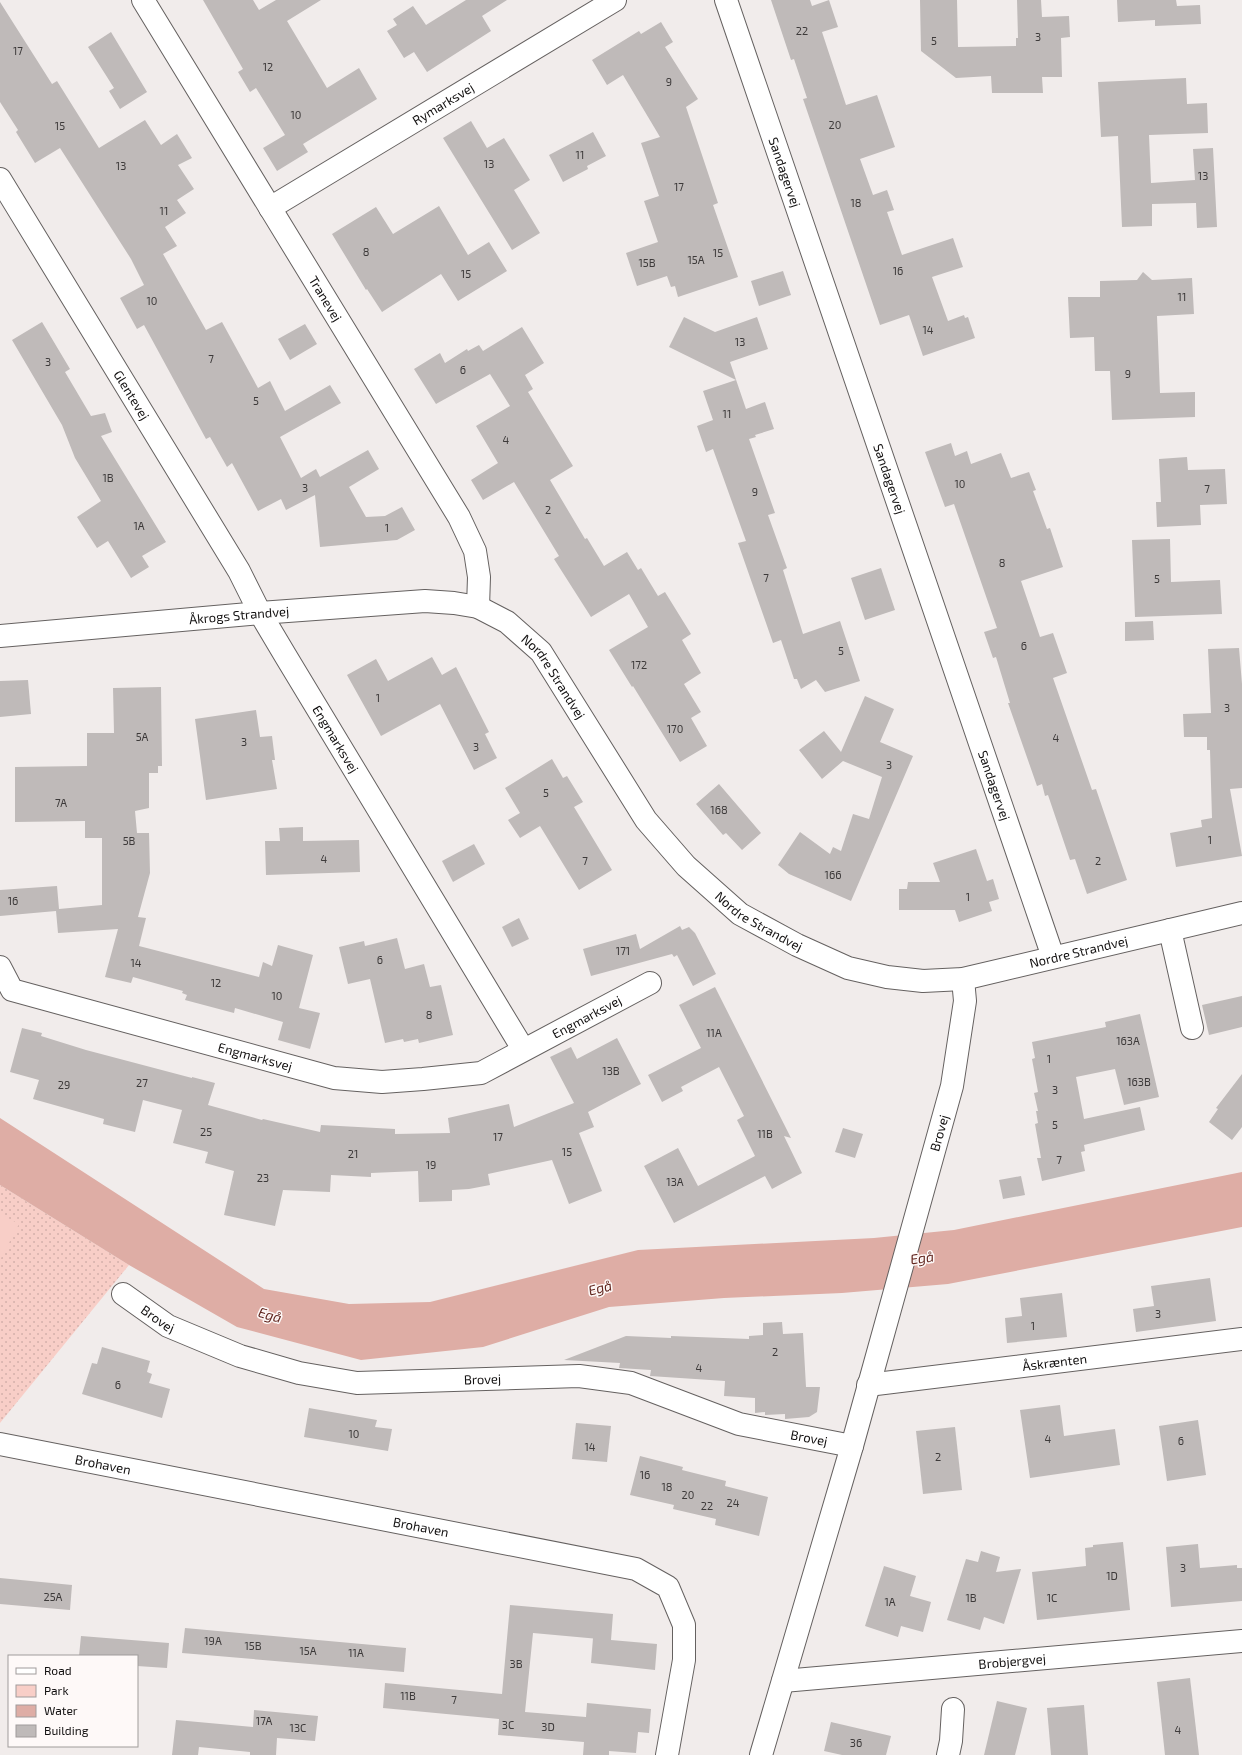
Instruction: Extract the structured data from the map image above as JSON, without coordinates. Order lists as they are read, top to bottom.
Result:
{
  "streets": {
    "street": [
      "Rymarksvej",
      "Sandagervej",
      "Tranevej",
      "Glentevej",
      "Åkrogs Strandvej",
      "Nordre Strandvej",
      "Engmarksvej",
      "Brovej",
      "Åskrænten",
      "Brohaven",
      "Brobjergvej"
    ]
  },
  "crossings": [
    ["Rymarksvej", "Tranevej"],
    ["Sandagervej", "Nordre Strandvej"],
    ["Tranevej", "Åkrogs Strandvej"],
    ["Tranevej", "Nordre Strandvej"],
    ["Glentevej", "Åkrogs Strandvej"],
    ["Glentevej", "Engmarksvej"],
    ["Åkrogs Strandvej", "Nordre Strandvej"],
    ["Åkrogs Strandvej", "Engmarksvej"],
    ["Nordre Strandvej", "Brovej"],
    ["Brovej", "Åskrænten"],
    ["Brovej", "Brobjergvej"]
  ],
  "water": ["Egå"],
  "house_numbers": [
    "22",
    "3",
    "5",
    "17",
    "12",
    "9",
    "10",
    "20",
    "15",
    "11",
    "13",
    "13",
    "13",
    "17",
    "18",
    "11",
    "8",
    "15",
    "15A",
    "15B",
    "16",
    "15",
    "11",
    "10",
    "14",
    "13",
    "7",
    "3",
    "6",
    "9",
    "5",
    "11",
    "4",
    "1B",
    "10",
    "3",
    "7",
    "9",
    "2",
    "1A",
    "1",
    "8",
    "7",
    "5",
    "6",
    "5",
    "172",
    "1",
    "3",
    "170",
    "5A",
    "4",
    "3",
    "3",
    "3",
    "5",
    "7A",
    "168",
    "1",
    "5B",
    "4",
    "7",
    "2",
    "166",
    "1",
    "16",
    "171",
    "6",
    "14",
    "12",
    "10",
    "8",
    "11A",
    "163A",
    "1",
    "13B",
    "163B",
    "27",
    "29",
    "3",
    "5",
    "25",
    "11B",
    "17",
    "15",
    "21",
    "7",
    "19",
    "23",
    "13A",
    "3",
    "1",
    "2",
    "4",
    "6",
    "10",
    "4",
    "6",
    "14",
    "2",
    "16",
    "18",
    "20",
    "24",
    "22",
    "3",
    "1D",
    "25A",
    "1B",
    "1C",
    "1A",
    "19A",
    "15B",
    "15A",
    "11A",
    "3B",
    "11B",
    "7",
    "17A",
    "3C",
    "3D",
    "13C",
    "4",
    "36"
  ],
  "legend": [
    "Road",
    "Park",
    "Water",
    "Building"
  ]
}
